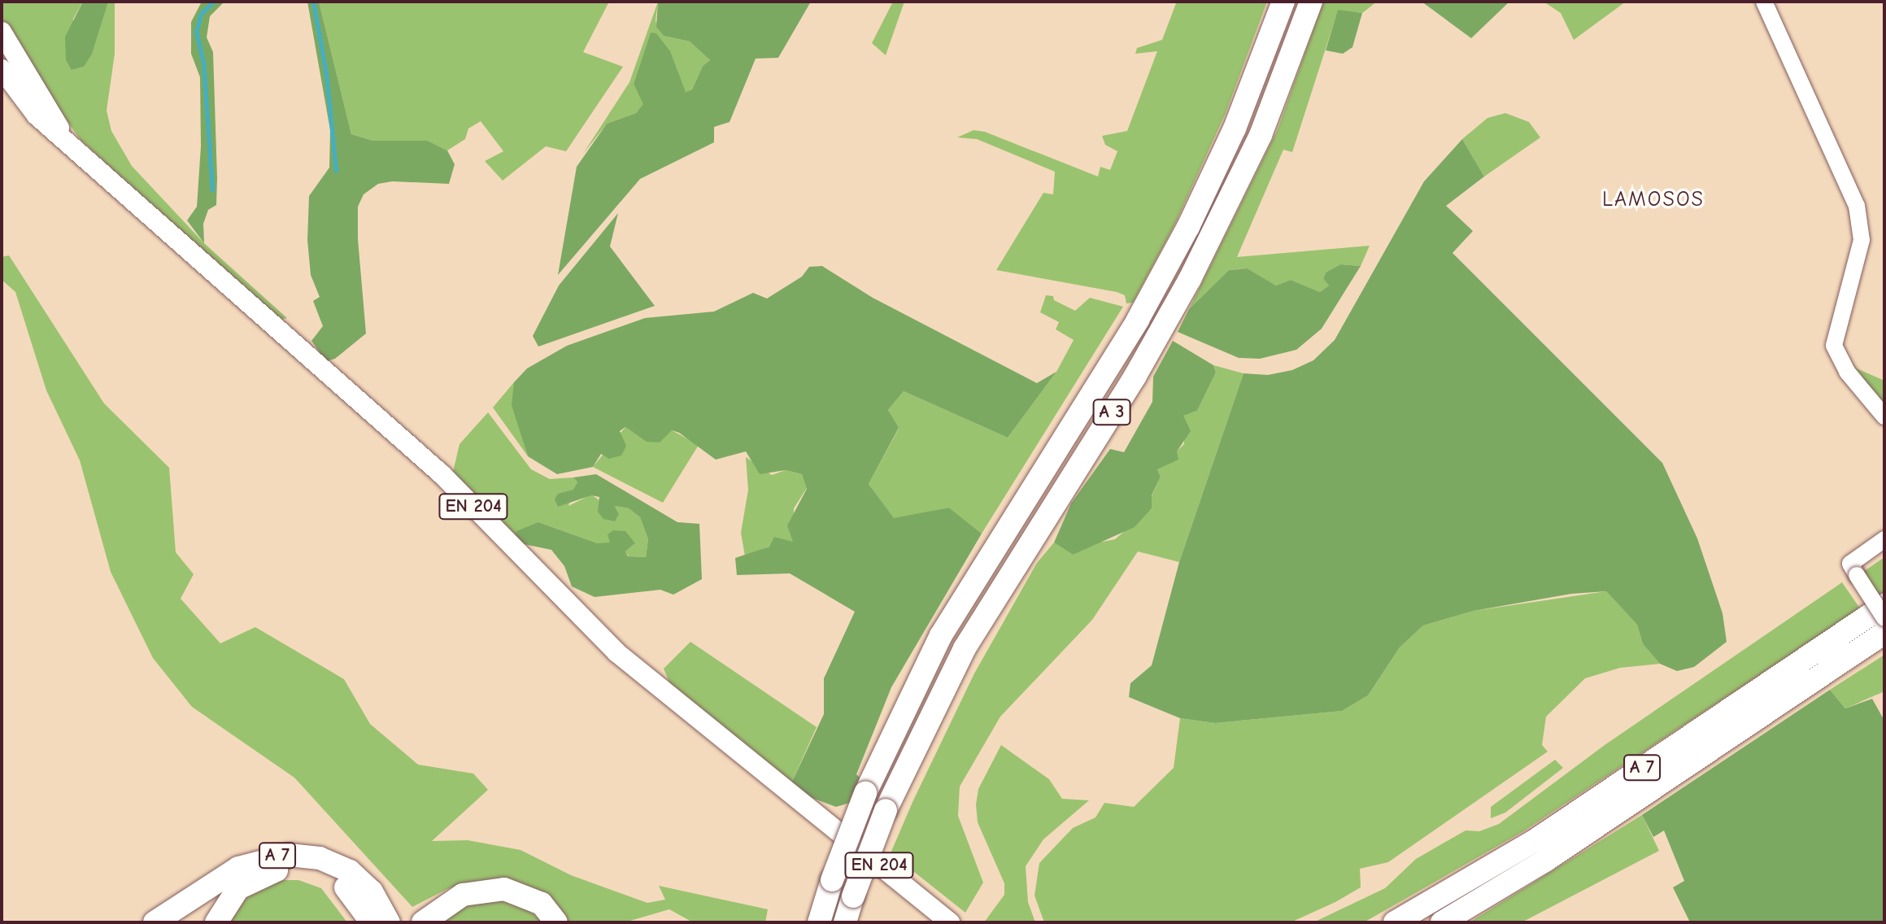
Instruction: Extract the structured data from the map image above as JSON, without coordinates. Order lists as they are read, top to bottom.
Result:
{
  "streets": {
    "highway": ["A 3", "A 7"],
    "main road": ["EN 204"]
  },
  "districts": ["LAMOSOS"]
}
